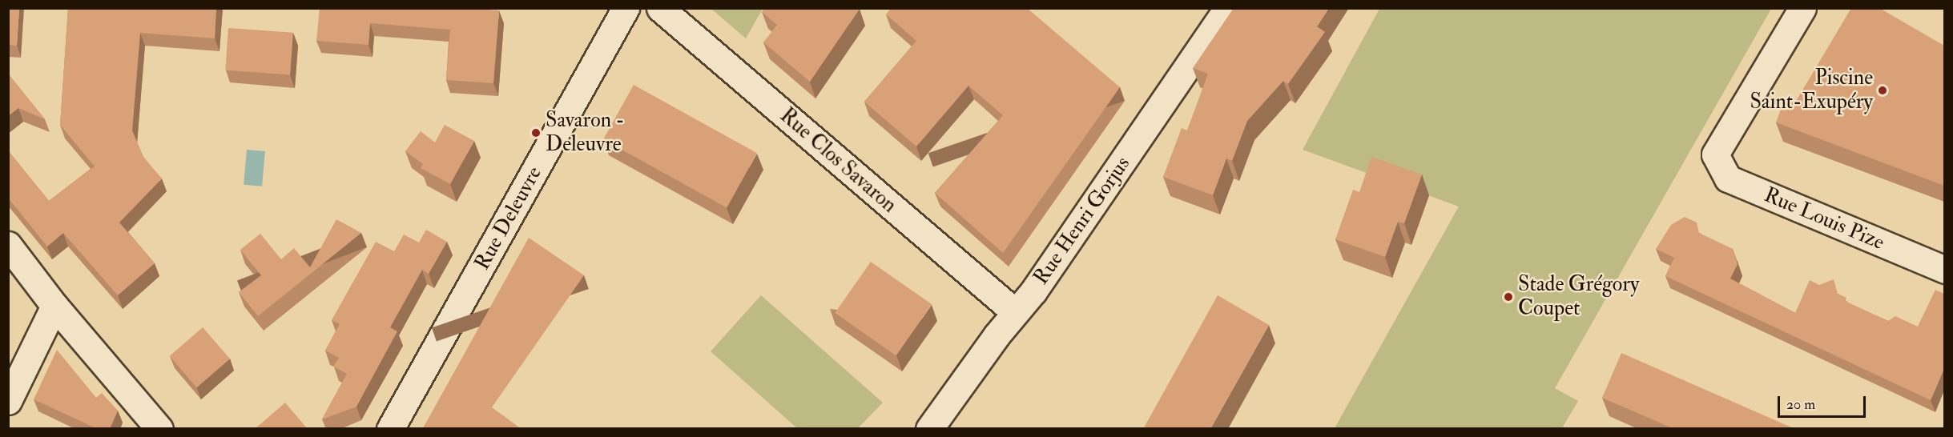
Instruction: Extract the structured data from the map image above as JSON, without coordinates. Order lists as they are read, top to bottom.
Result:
{
  "streets": {
    "street": [
      "Rue Clos Savaron",
      "Rue Deleuvre",
      "Rue Louis Pize",
      "Rue Henri Gorjus"
    ]
  },
  "crossings": [
    ["Rue Clos Savaron", "Rue Henri Gorjus"]
  ],
  "places": ["Piscine Saint-Exupéry", "Savaron - Deleuvre", "Stade Grégory Coupet"],
  "scale_bar": "20 m"
}
